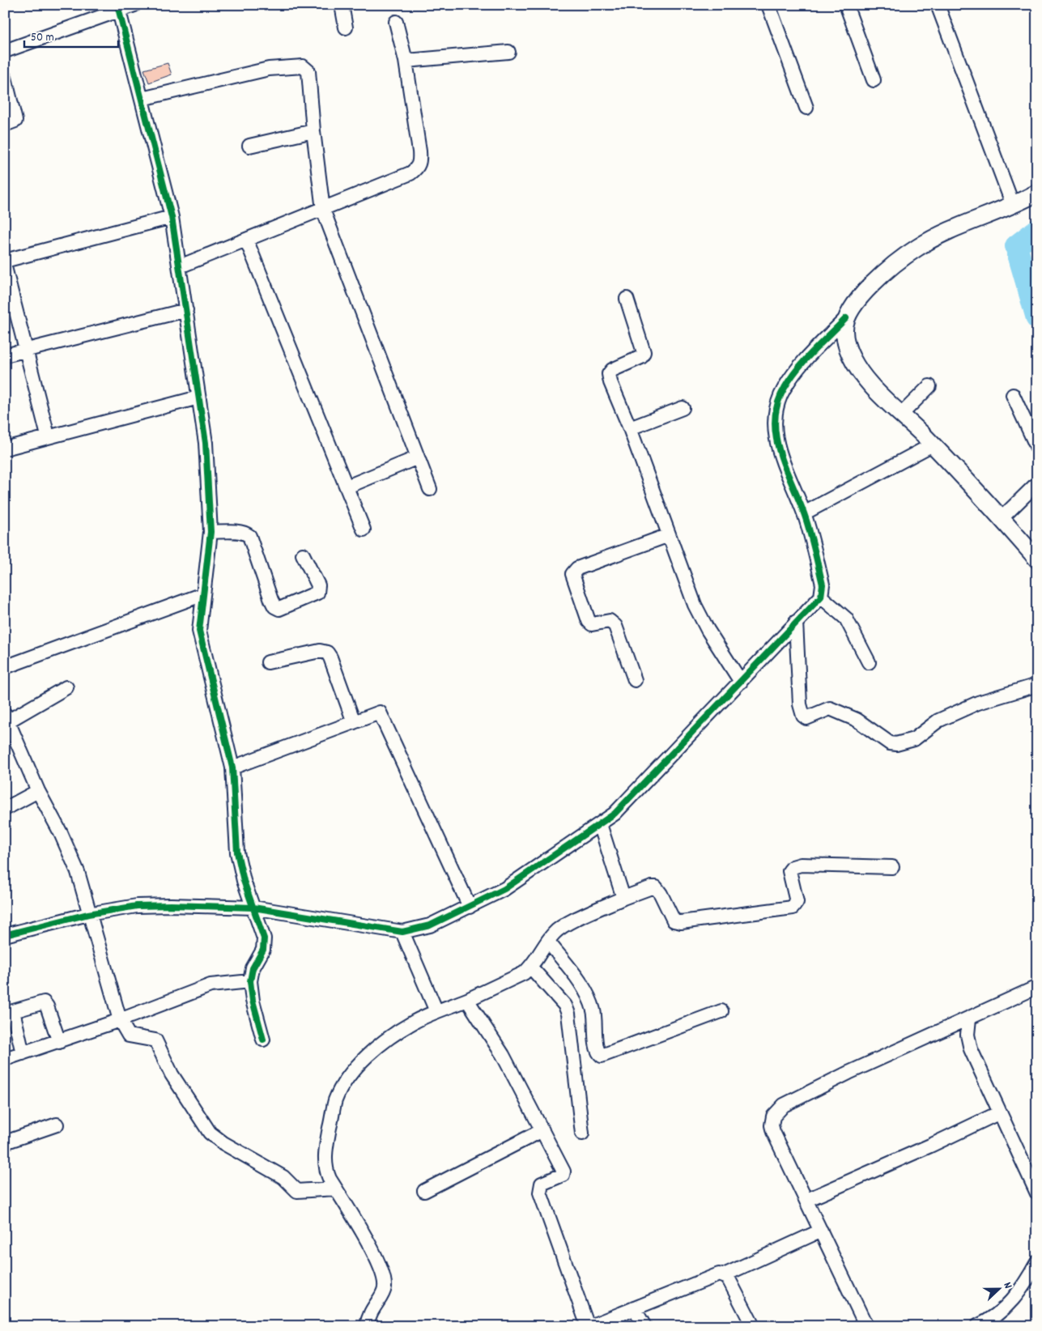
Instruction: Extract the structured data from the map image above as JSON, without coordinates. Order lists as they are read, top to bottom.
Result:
{
  "scale_bar": "50 m",
  "north": "right"
}
